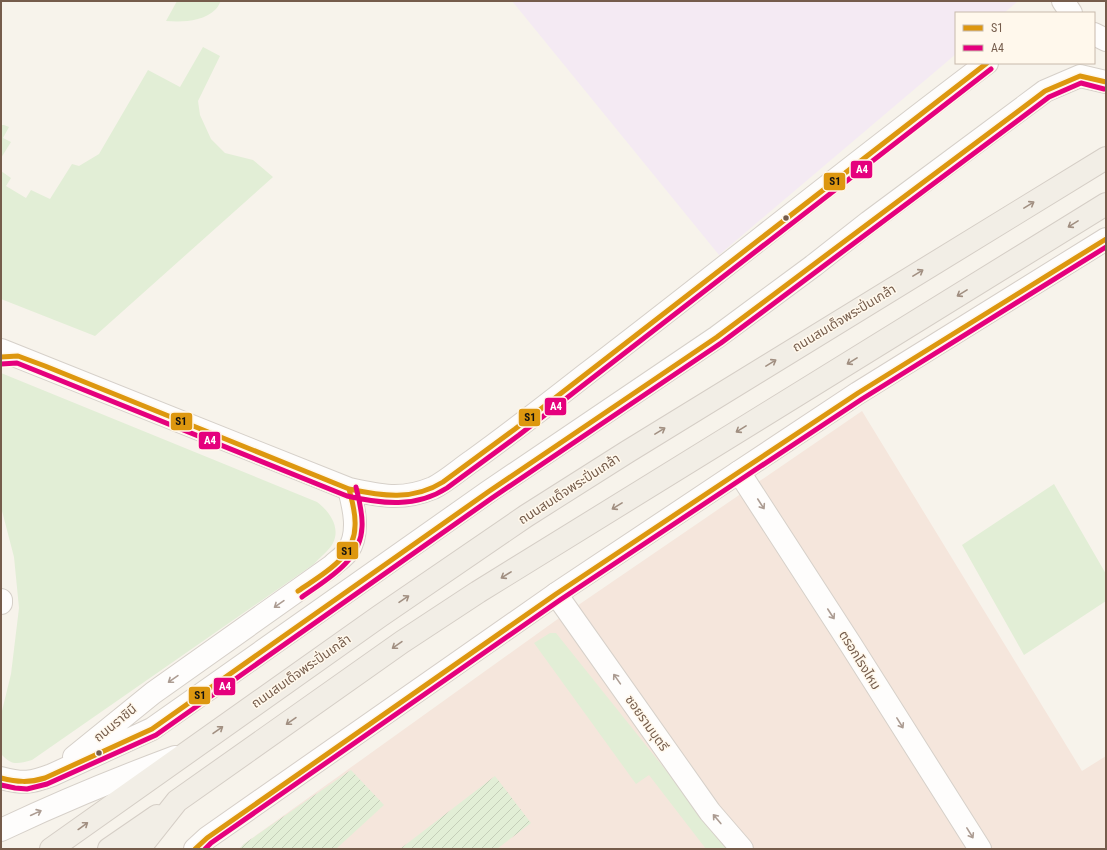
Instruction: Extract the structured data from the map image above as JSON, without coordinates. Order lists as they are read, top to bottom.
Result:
{
  "streets": {
    "main road": ["ถนนสมเด็จพระปิ่นเกล้า"],
    "street": ["ตรอกโรงไหม", "ถนนราชินี", "ซอยรามบุตรี"]
  },
  "one_way": ["ตรอกโรงไหม", "ซอยรามบุตรี"],
  "lines": ["transit line S1", "transit line A4"],
  "legend": ["S1", "A4"]
}
